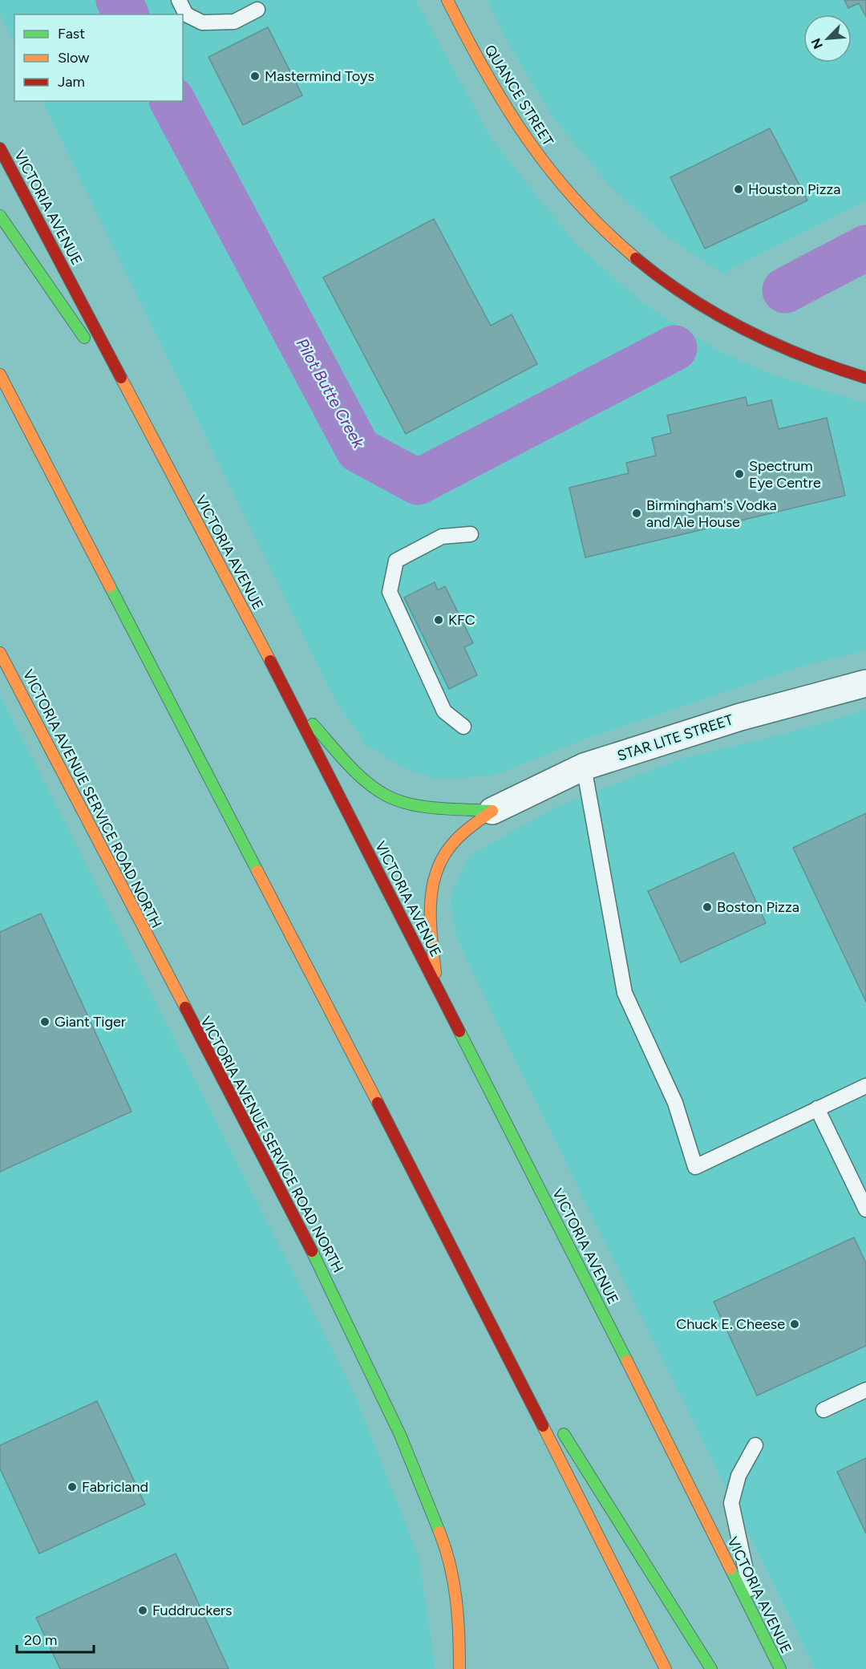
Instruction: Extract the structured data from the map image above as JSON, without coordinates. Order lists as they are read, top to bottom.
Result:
{
  "streets": {
    "main road": ["QUANCE STREET", "VICTORIA AVENUE", "VICTORIA AVENUE SERVICE ROAD NORTH"],
    "street": ["STAR LITE STREET"]
  },
  "water": ["Pilot Butte Creek"],
  "places": [
    "Mastermind Toys",
    "Houston Pizza",
    "Spectrum Eye Centre",
    "Birmingham's Vodka and Ale House",
    "KFC",
    "Boston Pizza",
    "Giant Tiger",
    "Chuck E. Cheese",
    "Fabricland",
    "Fuddruckers"
  ],
  "legend": ["Fast", "Slow", "Jam"],
  "scale_bar": "20 m",
  "north": "bottom left"
}
